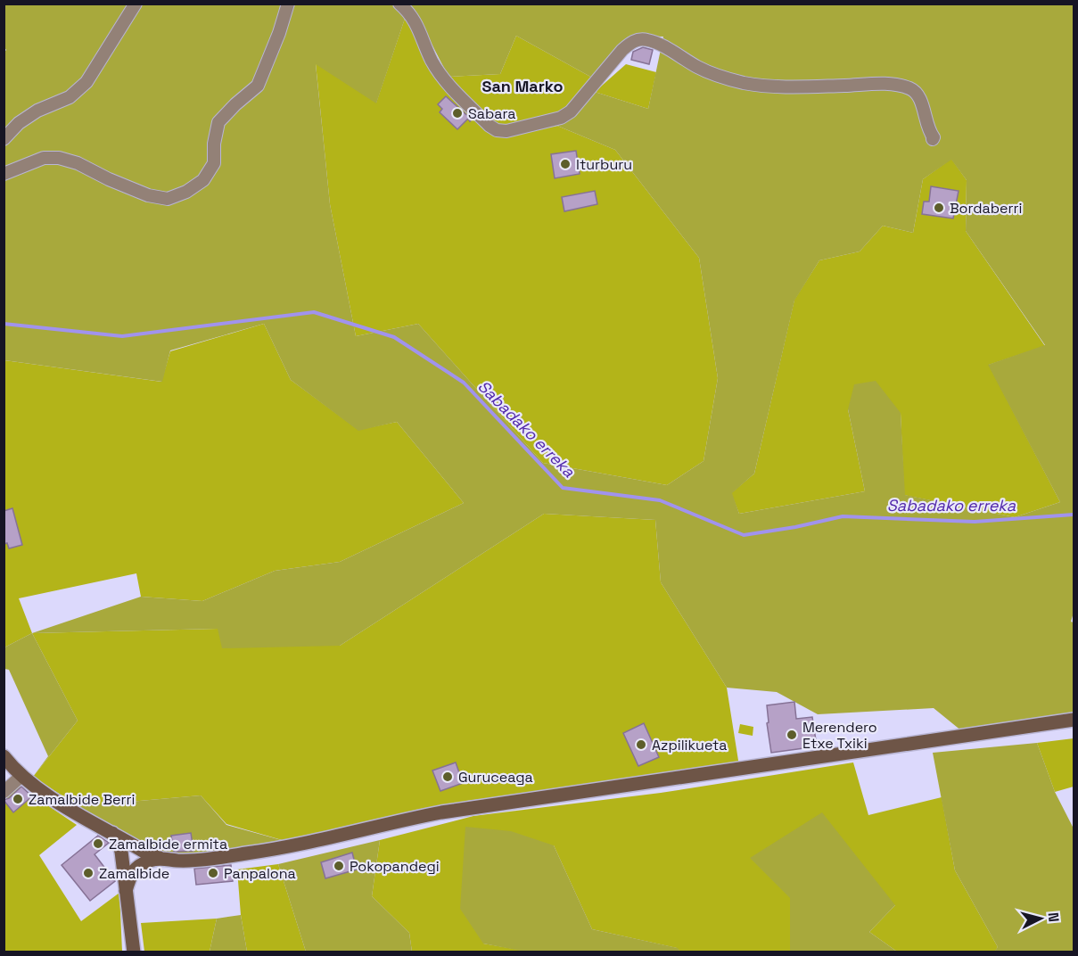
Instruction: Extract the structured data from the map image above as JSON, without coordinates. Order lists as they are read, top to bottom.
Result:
{
  "districts": ["San Marko"],
  "water": ["Sabadako erreka"],
  "places": [
    "Sabara",
    "Iturburu",
    "Bordaberri",
    "Merendero Etxe Txiki",
    "Azpilikueta",
    "Guruceaga",
    "Zamalbide Berri",
    "Zamalbide ermita",
    "Pokopandegi",
    "Zamalbide",
    "Panpalona"
  ],
  "north": "right"
}
